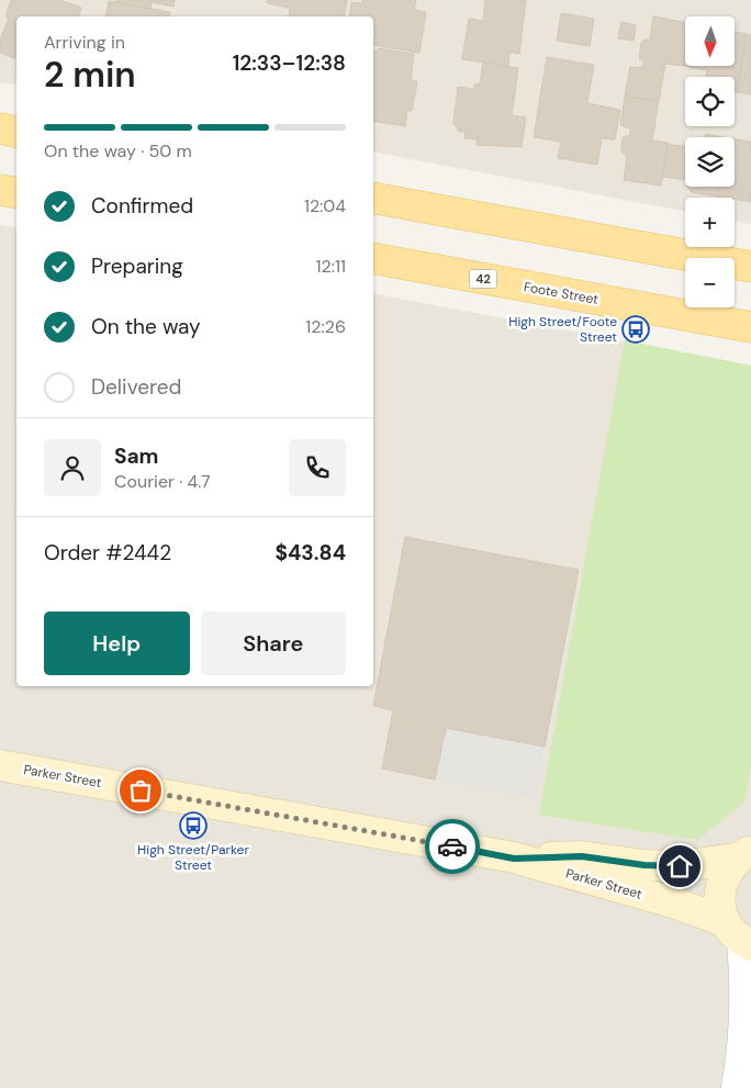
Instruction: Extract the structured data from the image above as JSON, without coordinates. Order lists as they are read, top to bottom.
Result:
{
  "streets": {
    "main road": ["42", "Foote Street", "Parker Street"]
  },
  "places": {
    "bus stop": ["High Street/Foote Street", "High Street/Parker Street"]
  },
  "north": "bottom",
  "page": {
    "map_buttons": ["+", "−"],
    "heading": ["2 min", "Arriving in", "12:33–12:38"],
    "panel": [
      "Sam",
      "Courier · 4.7",
      "Order #2442",
      "$43.84"
    ],
    "bar": "On the way · 50 m",
    "list": [
      ["Confirmed", "12:04"],
      ["Preparing", "12:11"],
      ["On the way", "12:26"],
      "Delivered"
    ],
    "buttons": ["Help", "Share"]
  }
}
